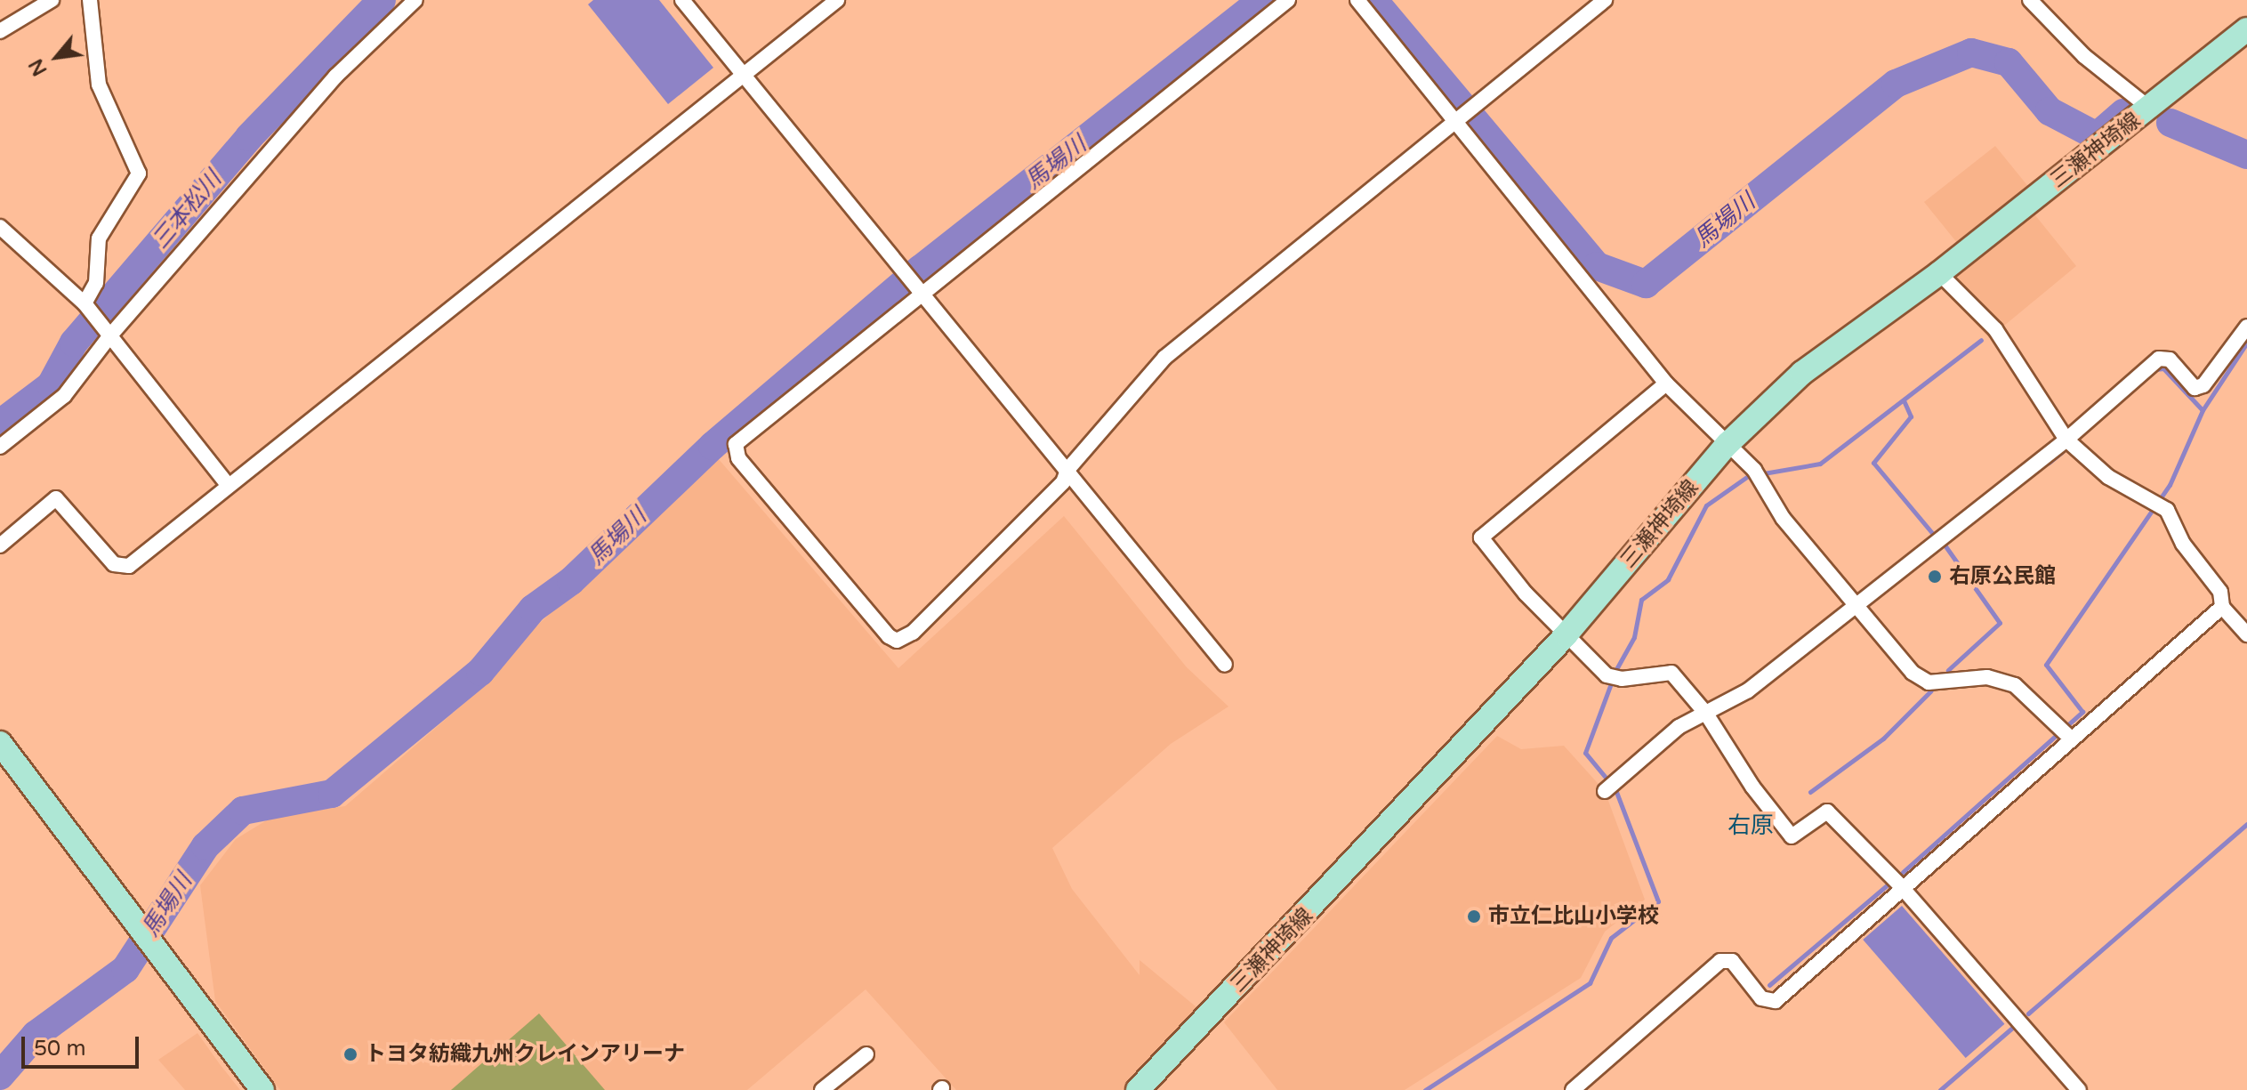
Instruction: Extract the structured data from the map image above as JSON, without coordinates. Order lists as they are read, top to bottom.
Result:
{
  "streets": {
    "main road": ["三瀬神埼線"]
  },
  "districts": ["右原"],
  "water": ["馬場川", "三本松川"],
  "places": ["右原公民館", "市立仁比山小学校", "トヨタ紡織九州クレインアリーナ"],
  "scale_bar": "50 m",
  "north": "bottom left"
}
